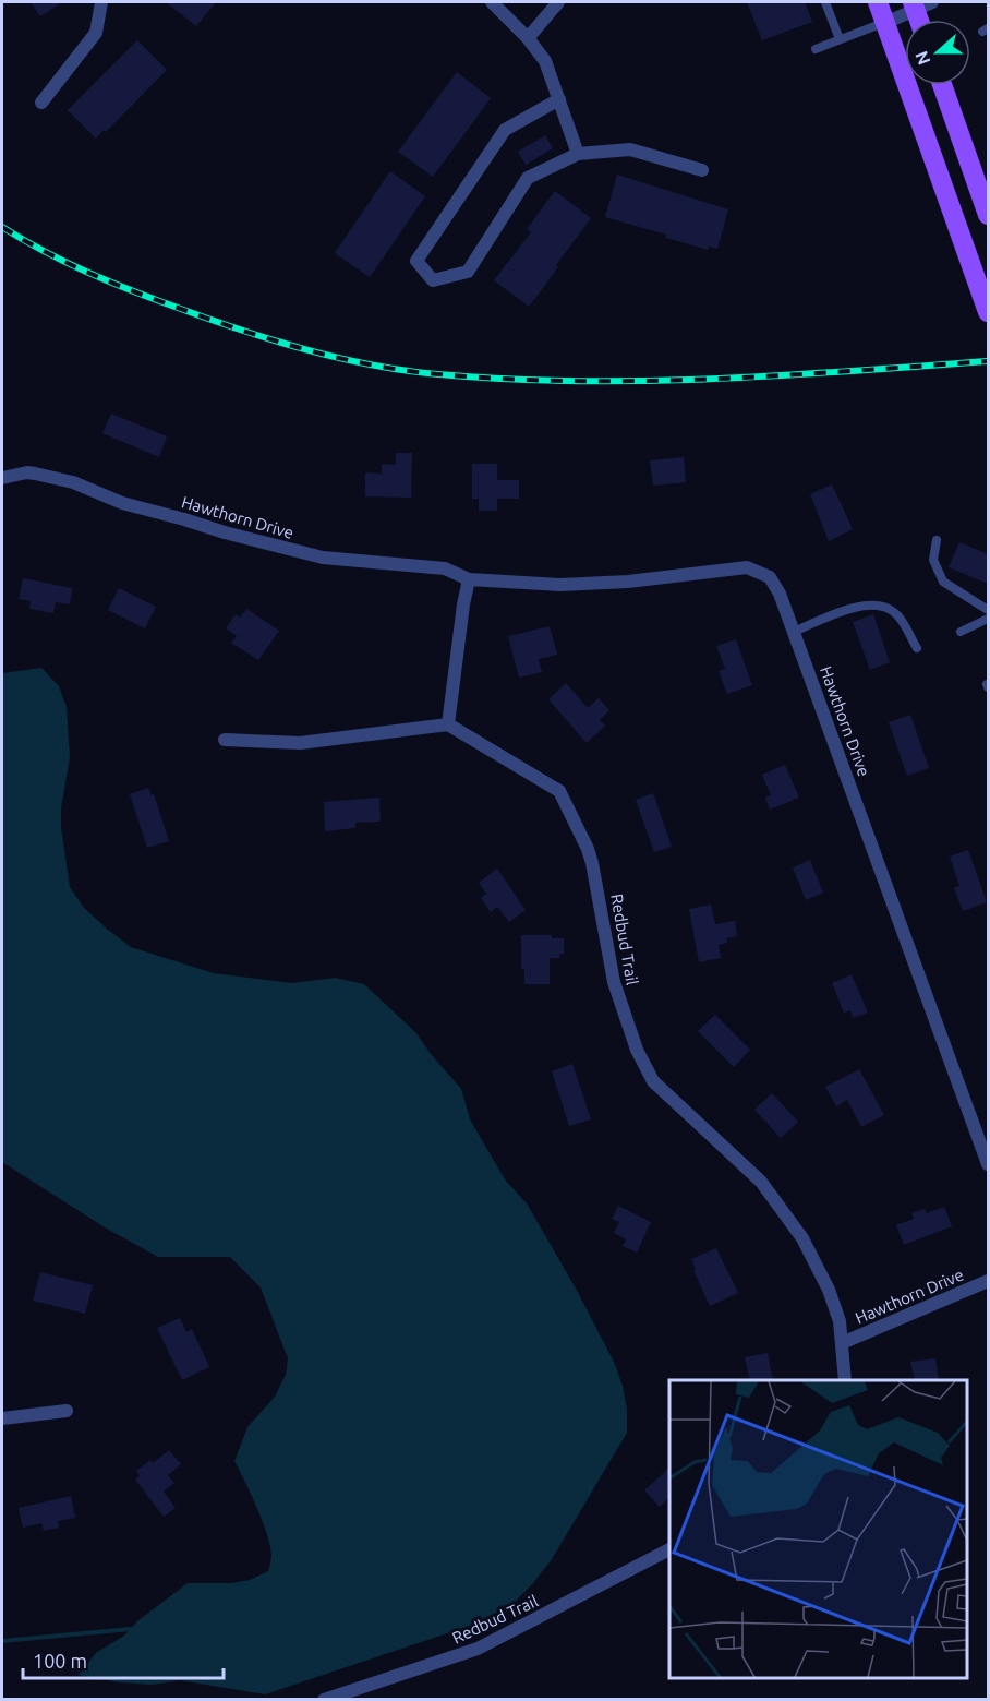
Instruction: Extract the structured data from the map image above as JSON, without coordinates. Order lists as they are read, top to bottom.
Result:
{
  "streets": {
    "street": ["Hawthorn Drive", "Redbud Trail"]
  },
  "crossings": [
    ["Hawthorn Drive", "Redbud Trail"]
  ],
  "scale_bar": "100 m",
  "north": "left"
}
